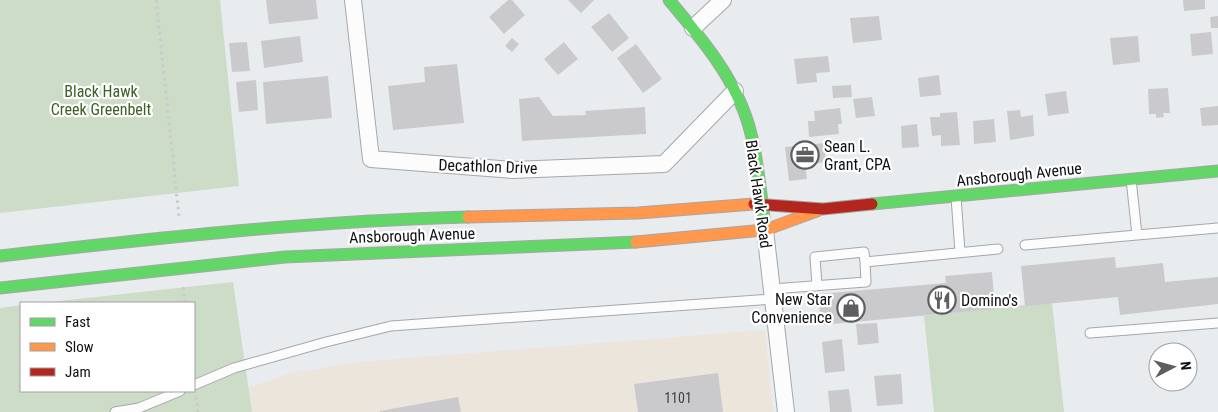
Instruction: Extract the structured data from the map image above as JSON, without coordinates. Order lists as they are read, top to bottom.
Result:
{
  "streets": {
    "main road": ["Ansborough Avenue", "Black Hawk Road"],
    "street": ["Decathlon Drive"]
  },
  "crossings": [
    ["Decathlon Drive", "Black Hawk Road"],
    ["Ansborough Avenue", "Black Hawk Road"]
  ],
  "parks": ["Black Hawk Creek Greenbelt"],
  "places": {
    "office": ["Sean L. Grant, CPA"],
    "restaurant": ["Domino's"],
    "shop": ["New Star Convenience"]
  },
  "house_numbers": ["1101"],
  "legend": ["Fast", "Slow", "Jam"],
  "north": "right"
}
